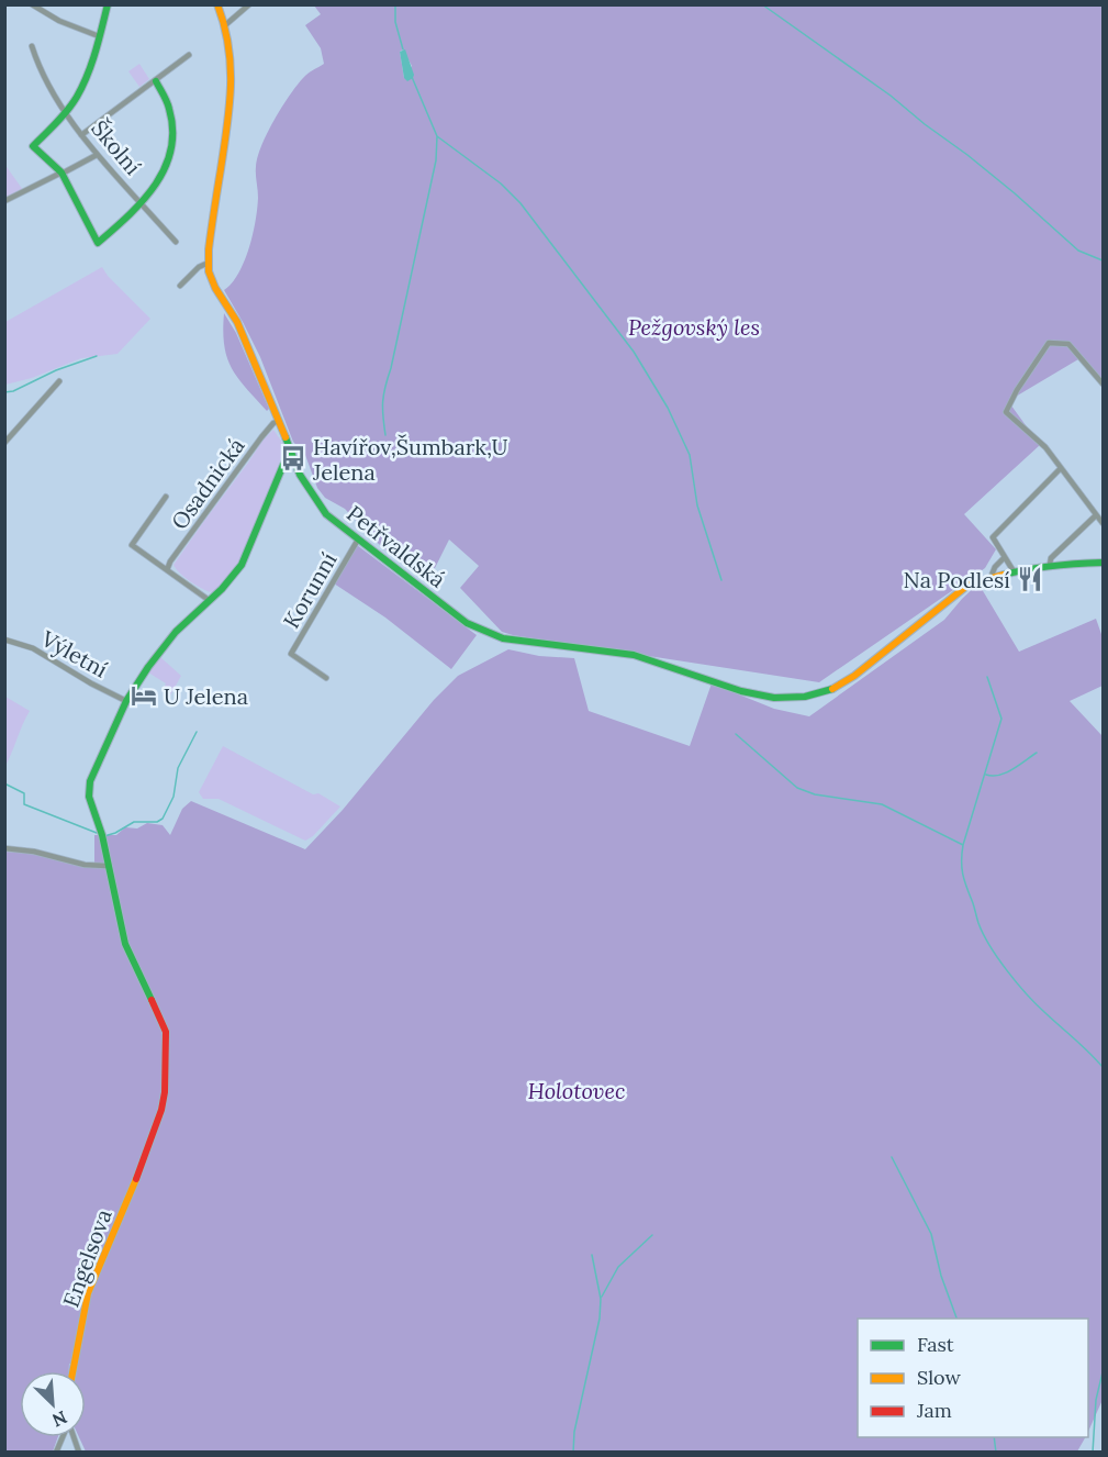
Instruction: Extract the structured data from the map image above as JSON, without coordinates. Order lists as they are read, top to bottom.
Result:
{
  "streets": {
    "street": [
      "Školní",
      "Osadnická",
      "Petřvaldská",
      "Korunní",
      "Výletní",
      "Engelsova"
    ]
  },
  "crossings": [
    ["Osadnická", "Petřvaldská"],
    ["Petřvaldská", "Korunní"]
  ],
  "parks": ["Pežgovský les", "Holotovec"],
  "places": {
    "bus stop": ["Havířov,Šumbark,U Jelena"],
    "restaurant": ["Na Podlesí"],
    "hotel": ["U Jelena"]
  },
  "legend": ["Fast", "Slow", "Jam"],
  "north": "bottom right"
}
